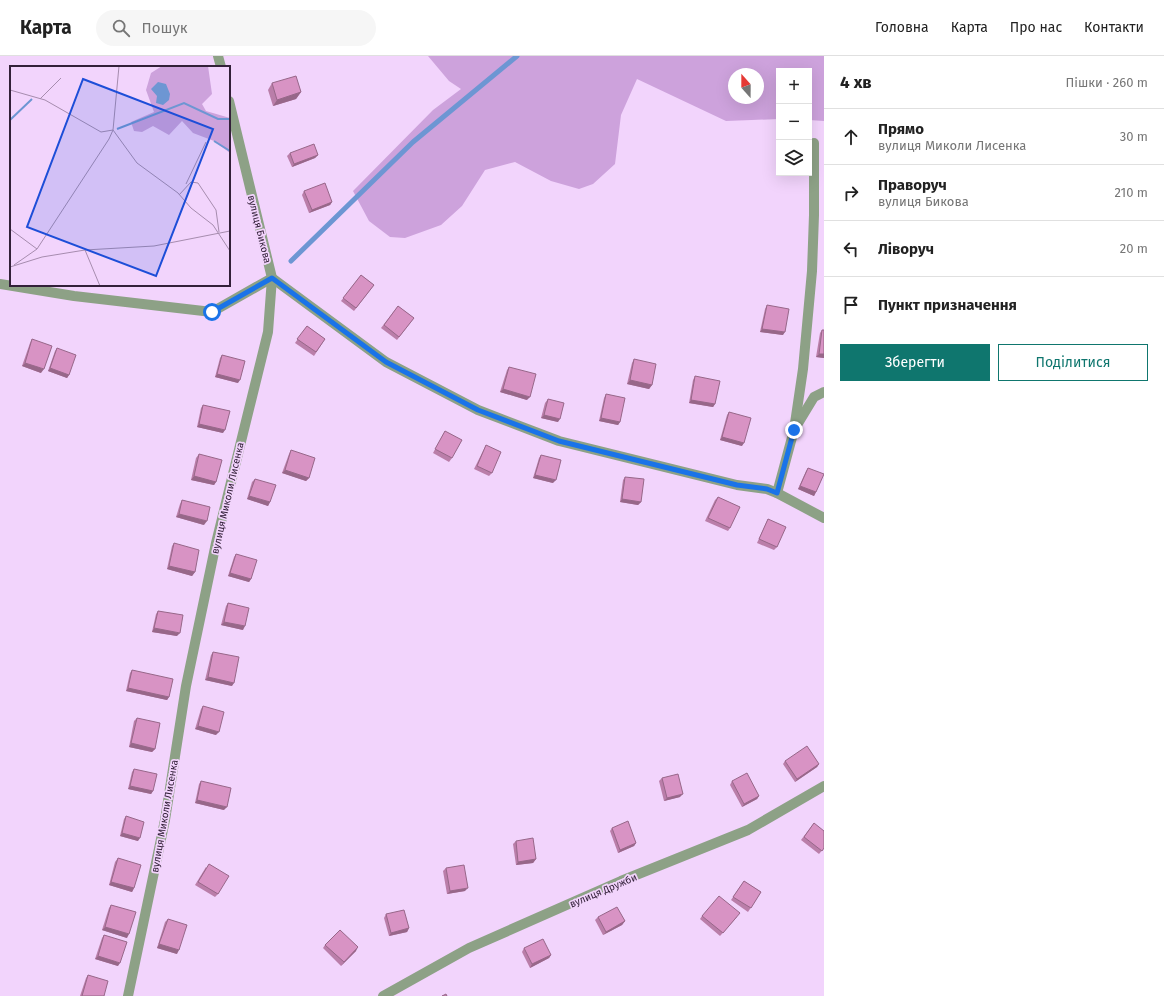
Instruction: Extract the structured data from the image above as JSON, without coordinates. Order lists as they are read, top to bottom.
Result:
{
  "streets": {
    "street": ["вулиця Бикова", "вулиця Миколи Лисенка", "вулиця Дружби"]
  },
  "crossings": [
    ["вулиця Бикова", "вулиця Миколи Лисенка"]
  ],
  "north": "top",
  "page": {
    "header": "Карта",
    "search": "Пошук",
    "nav": [
      "Головна",
      "Карта",
      "Про нас",
      "Контакти"
    ],
    "heading": ["4 хв", "Пішки · 260 m"],
    "map_buttons": ["+", "−"],
    "list": [
      ["Прямо", "вулиця Миколи Лисенка", "30 m"],
      ["Праворуч", "вулиця Бикова", "210 m"],
      ["Ліворуч", "20 m"],
      "Пункт призначення"
    ],
    "buttons": ["Зберегти", "Поділитися"]
  }
}
